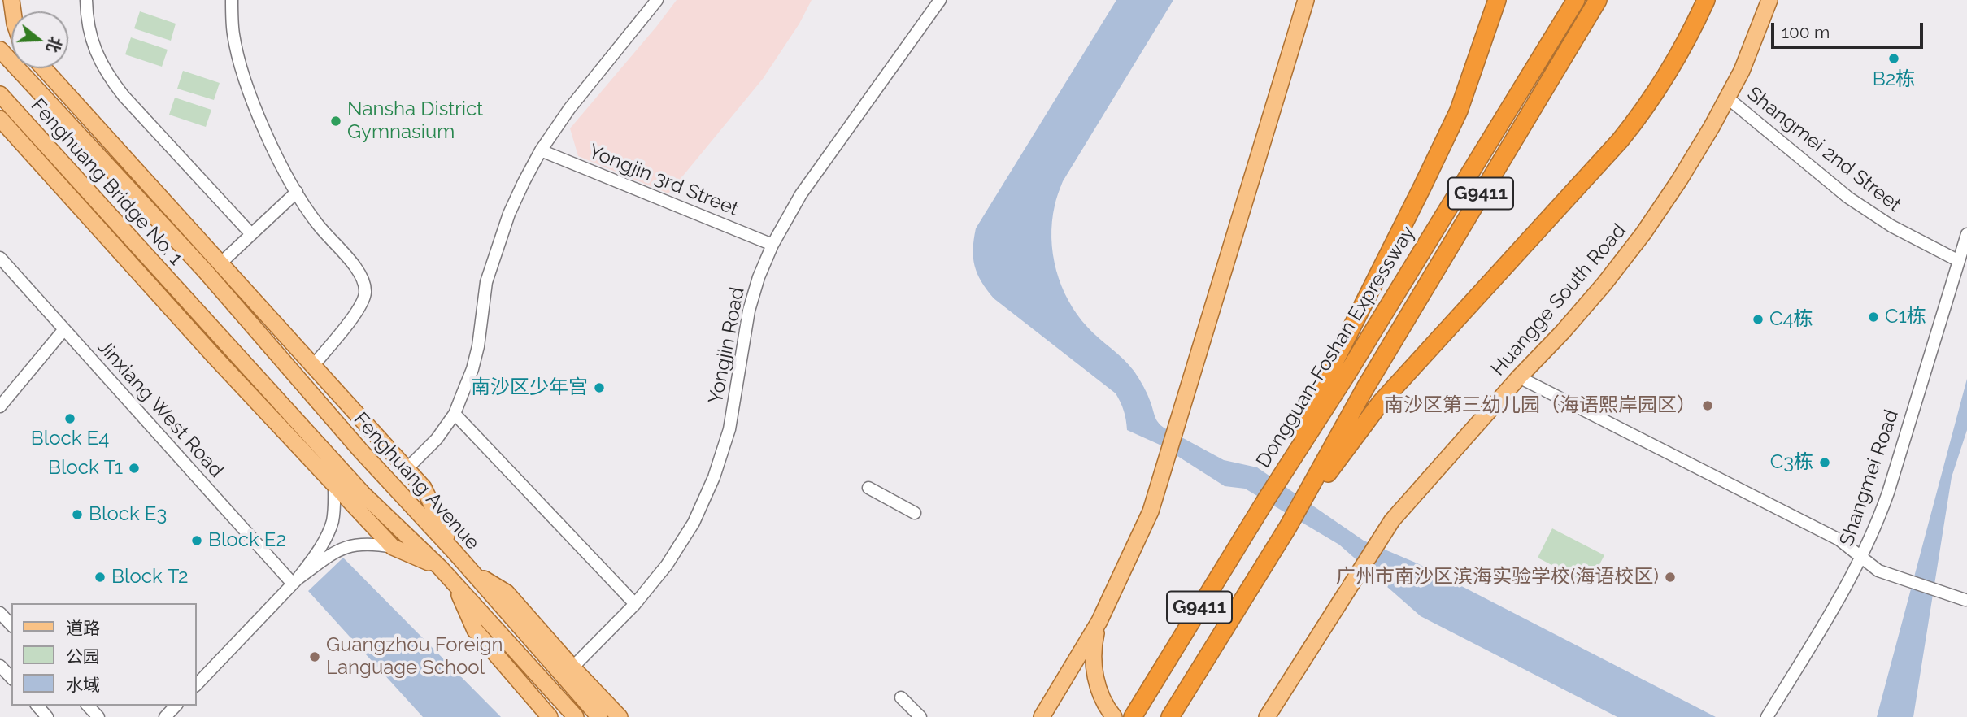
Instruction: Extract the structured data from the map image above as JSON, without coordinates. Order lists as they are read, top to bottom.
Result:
{
  "streets": {
    "highway": ["G9411", "Dongguan-Foshan Expressway"],
    "main road": ["Fenghuang Bridge No. 1", "Huangge South Road", "Fenghuang Avenue"],
    "street": [
      "Shangmei 2nd Street",
      "Yongjin 3rd Street",
      "Yongjin Road",
      "Jinxiang West Road",
      "Shangmei Road"
    ]
  },
  "crossings": [
    ["Shangmei 2nd Street", "Huangge South Road"],
    ["Shangmei 2nd Street", "Shangmei Road"],
    ["Yongjin 3rd Street", "Yongjin Road"],
    ["Fenghuang Bridge No. 1", "Fenghuang Avenue"]
  ],
  "places": [
    "B2栋",
    "Nansha District Gymnasium",
    "C1栋",
    "C4栋",
    "南沙区少年宫",
    "南沙区第三幼儿园（海语熙岸园区）",
    "Block E4",
    "C3栋",
    "Block T1",
    "Block E3",
    "Block E2",
    "Block T2",
    "广州市南沙区滨海实验学校(海语校区)",
    "Guangzhou Foreign Language School"
  ],
  "legend": ["道路", "公园", "水域"],
  "scale_bar": "100 m",
  "north": "right"
}
